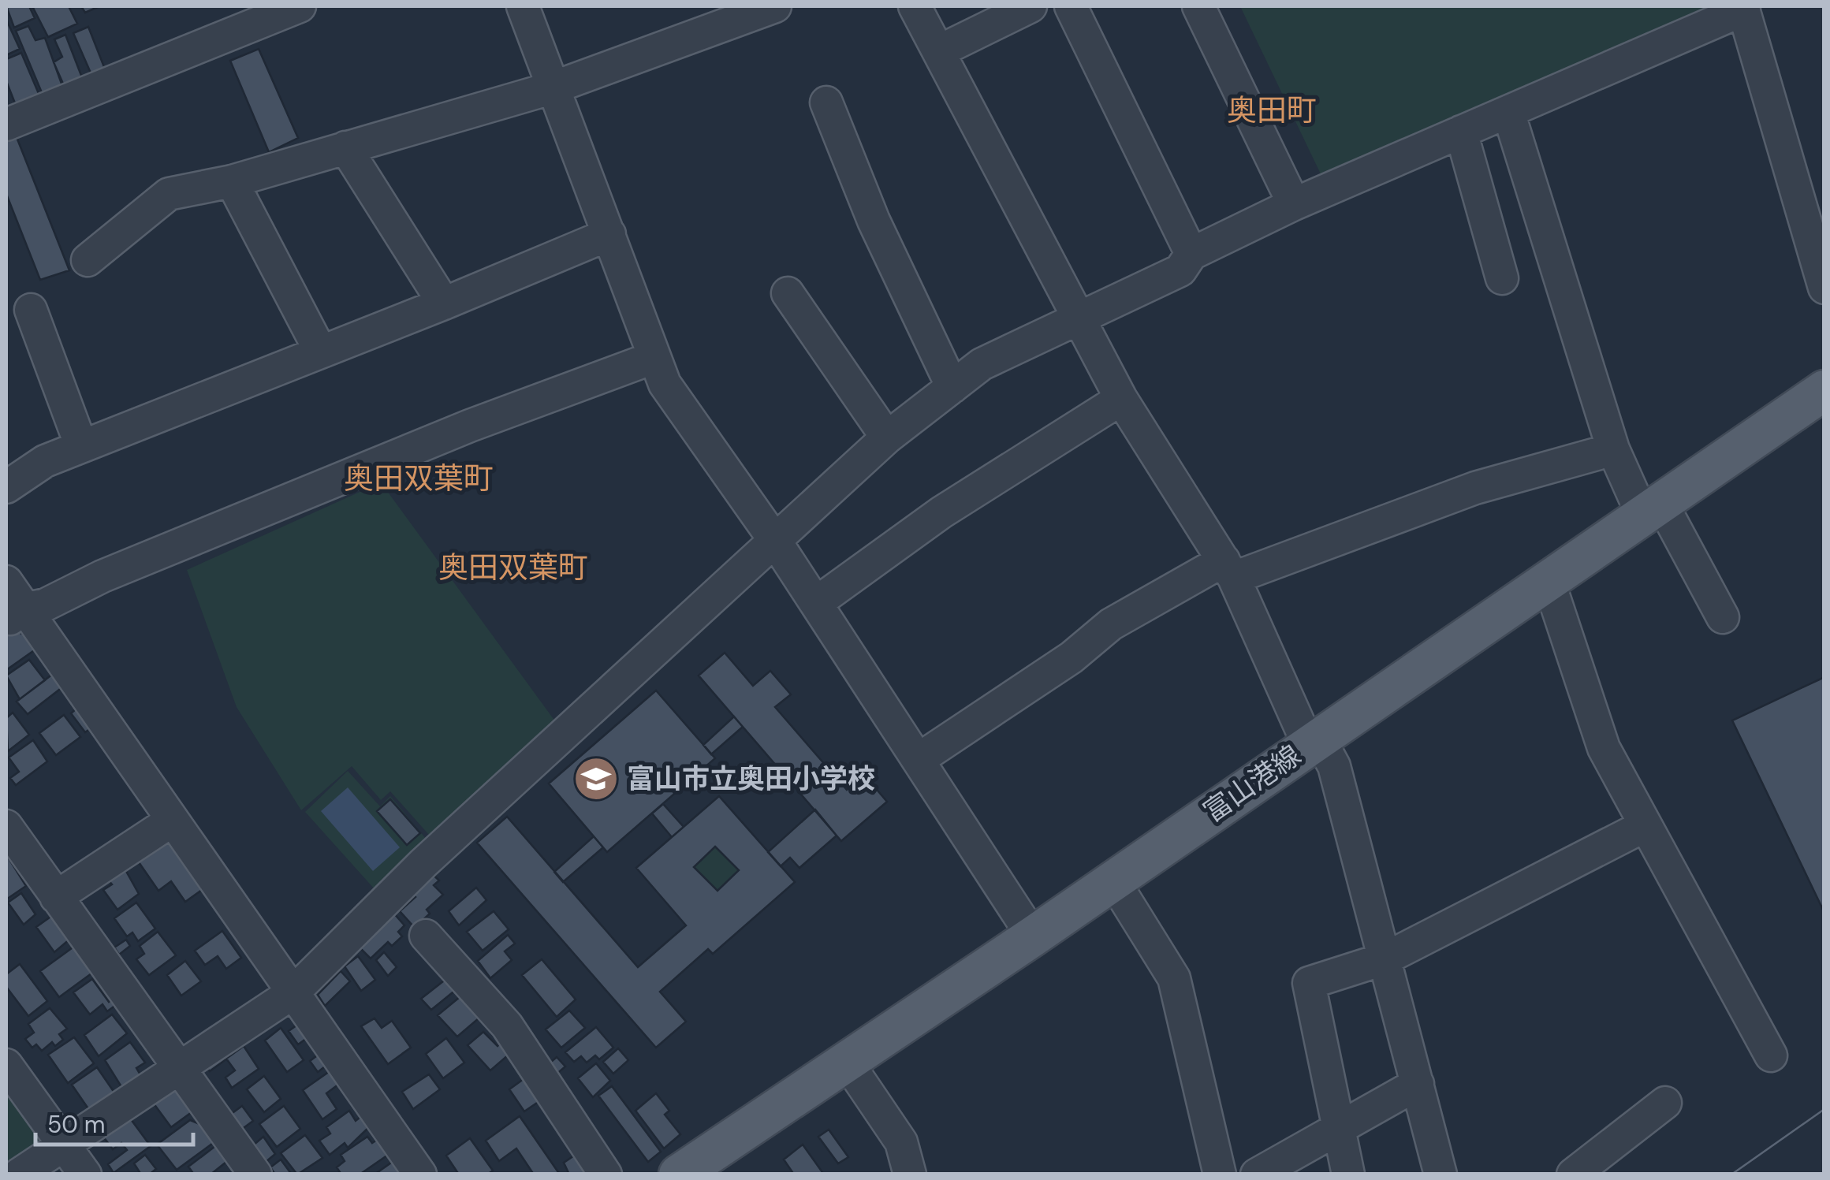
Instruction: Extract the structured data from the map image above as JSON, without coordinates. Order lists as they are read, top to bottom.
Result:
{
  "streets": {
    "main road": ["富山港線"]
  },
  "districts": ["奥田町", "奥田双葉町", "奥田双葉町"],
  "places": {
    "school or university": ["富山市立奥田小学校"]
  },
  "scale_bar": "50 m"
}
